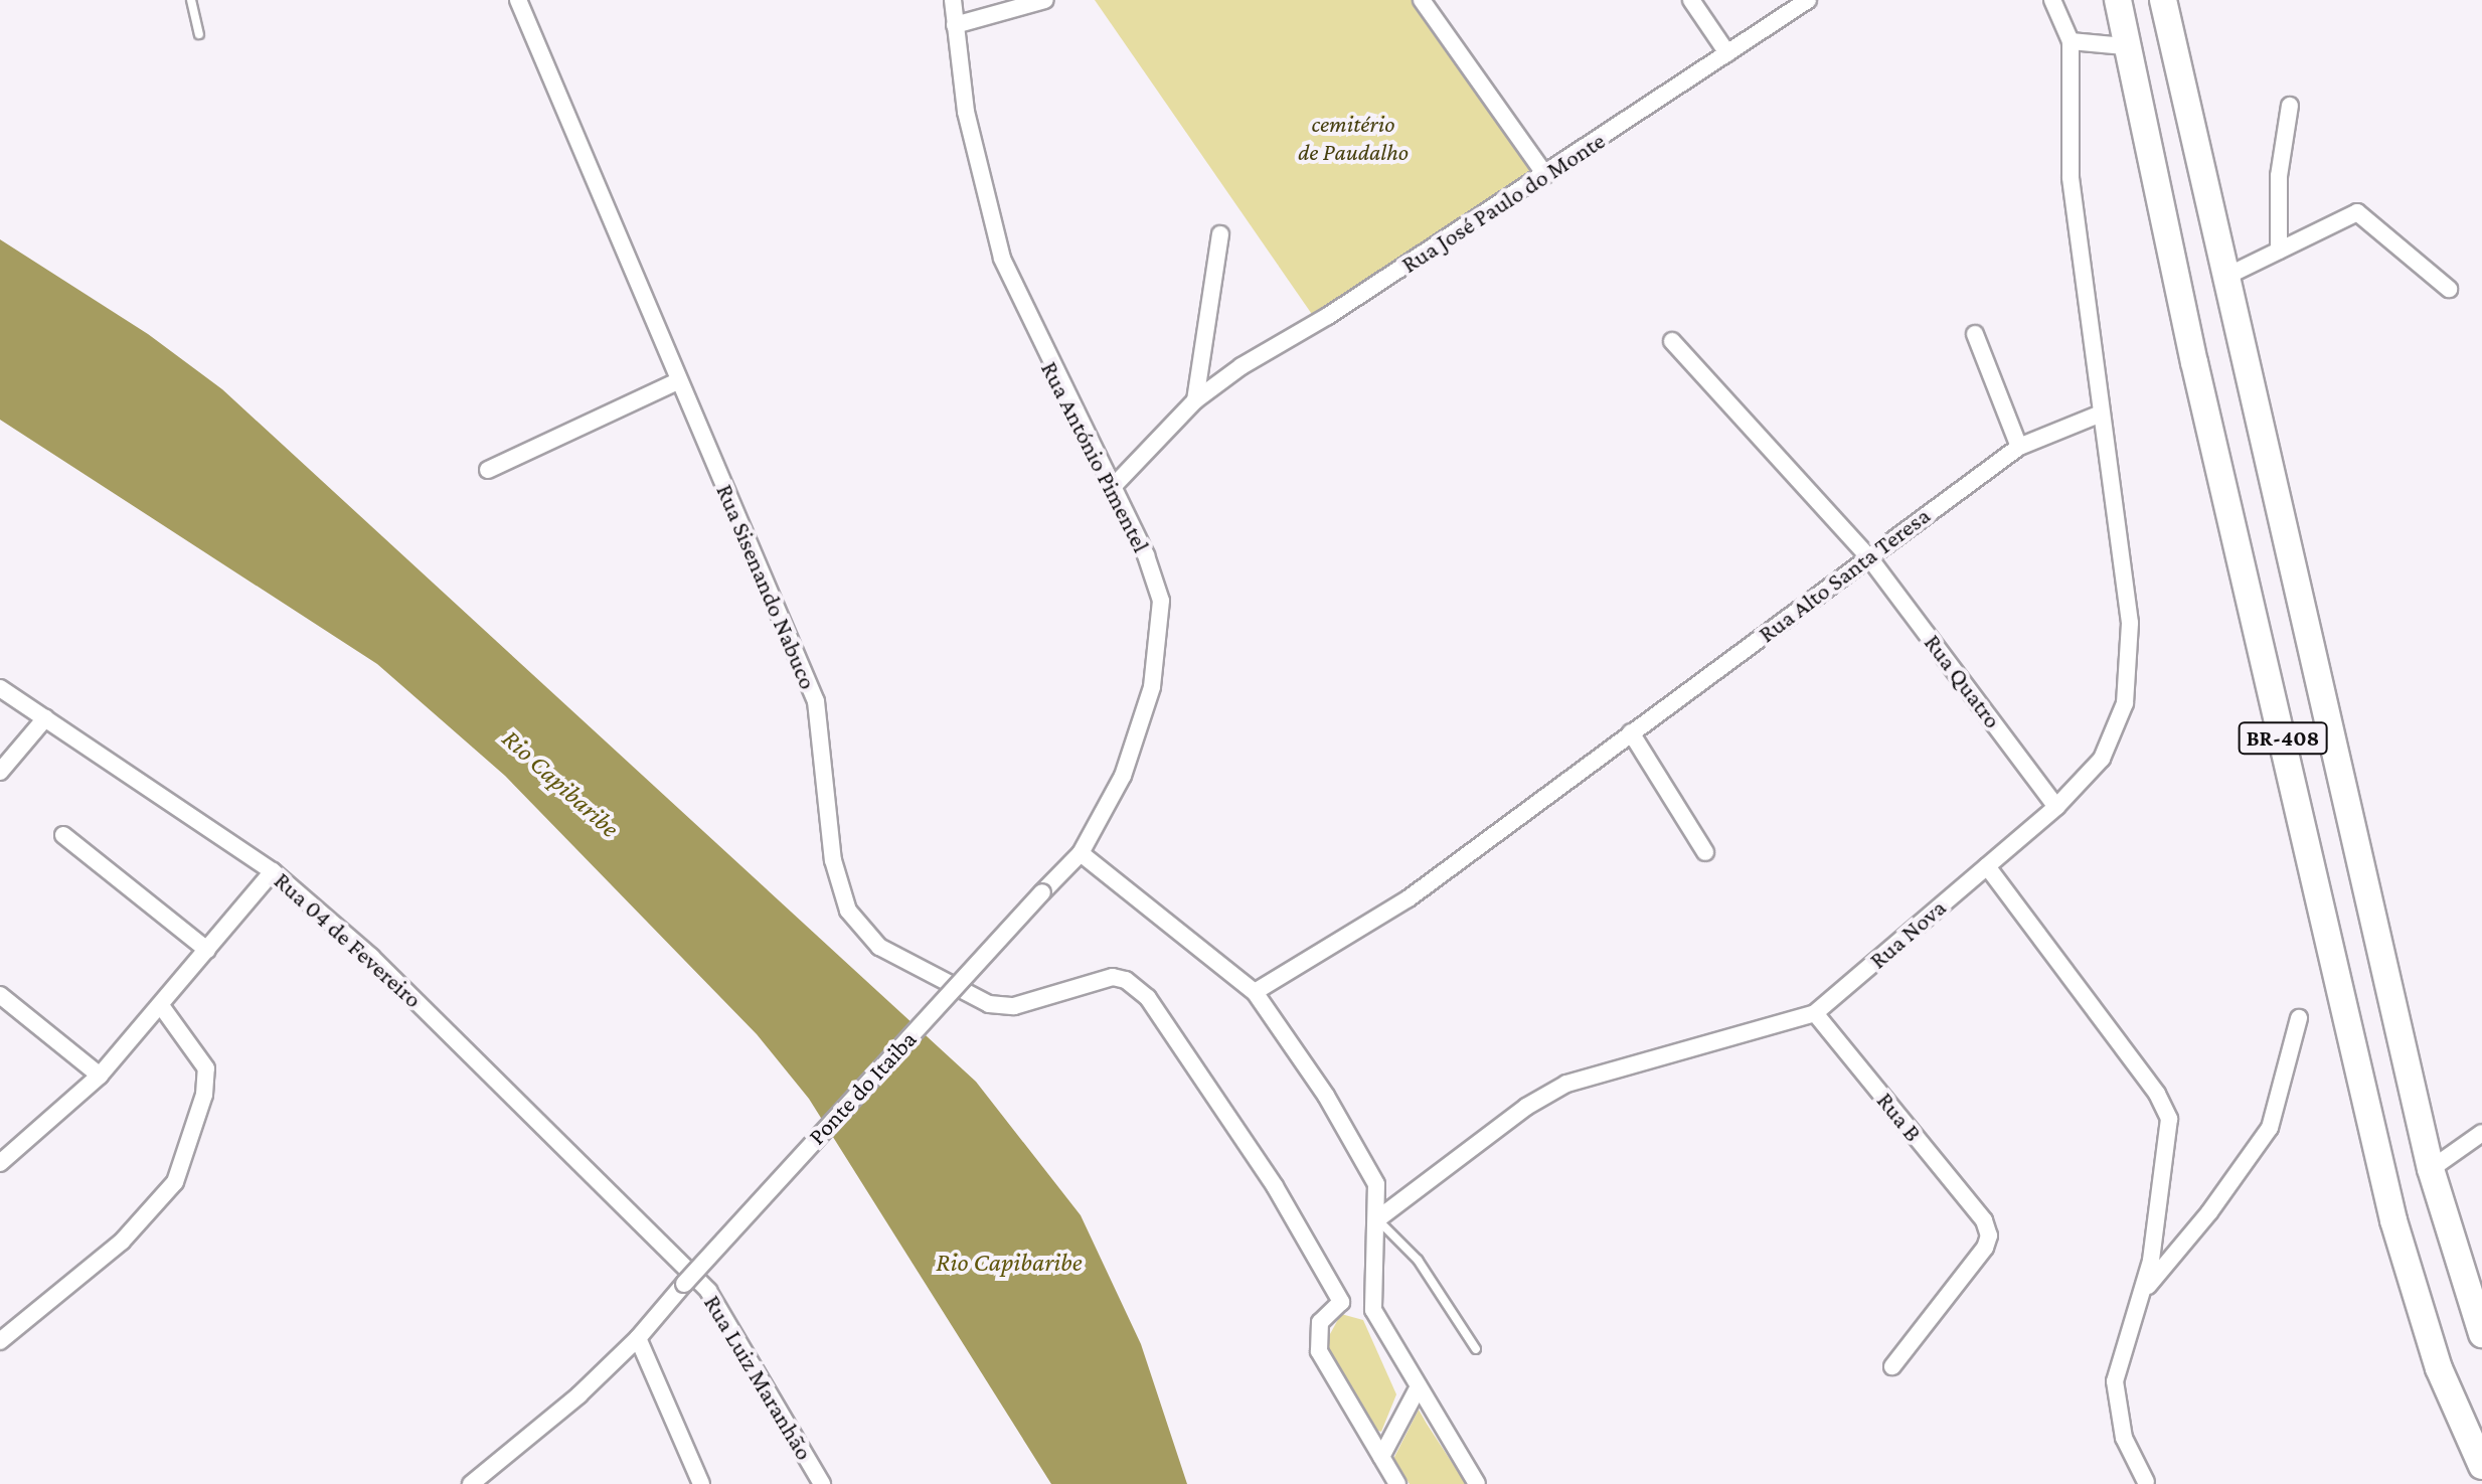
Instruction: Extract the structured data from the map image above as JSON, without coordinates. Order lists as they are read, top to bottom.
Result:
{
  "streets": {
    "highway": ["BR-408"],
    "street": [
      "Rua José Paulo do Monte",
      "Rua António Pimentel",
      "Rua Alto Santa Teresa",
      "Rua Sisenando Nabuco",
      "Rua Quatro",
      "Rua Nova",
      "Rua 04 de Fevereiro",
      "Ponte do Itaiba",
      "Rua B",
      "Rua Luiz Maranhão"
    ]
  },
  "crossings": [
    ["Rua José Paulo do Monte", "Rua António Pimentel"],
    ["Rua António Pimentel", "Ponte do Itaiba"],
    ["Rua Alto Santa Teresa", "Rua Quatro"],
    ["Rua Alto Santa Teresa", "Rua Nova"],
    ["Rua Quatro", "Rua Nova"],
    ["Rua Nova", "Rua B"],
    ["Rua 04 de Fevereiro", "Rua Luiz Maranhão"]
  ],
  "water": ["Rio Capibaribe"],
  "parks": ["cemitério de Paudalho"]
}
